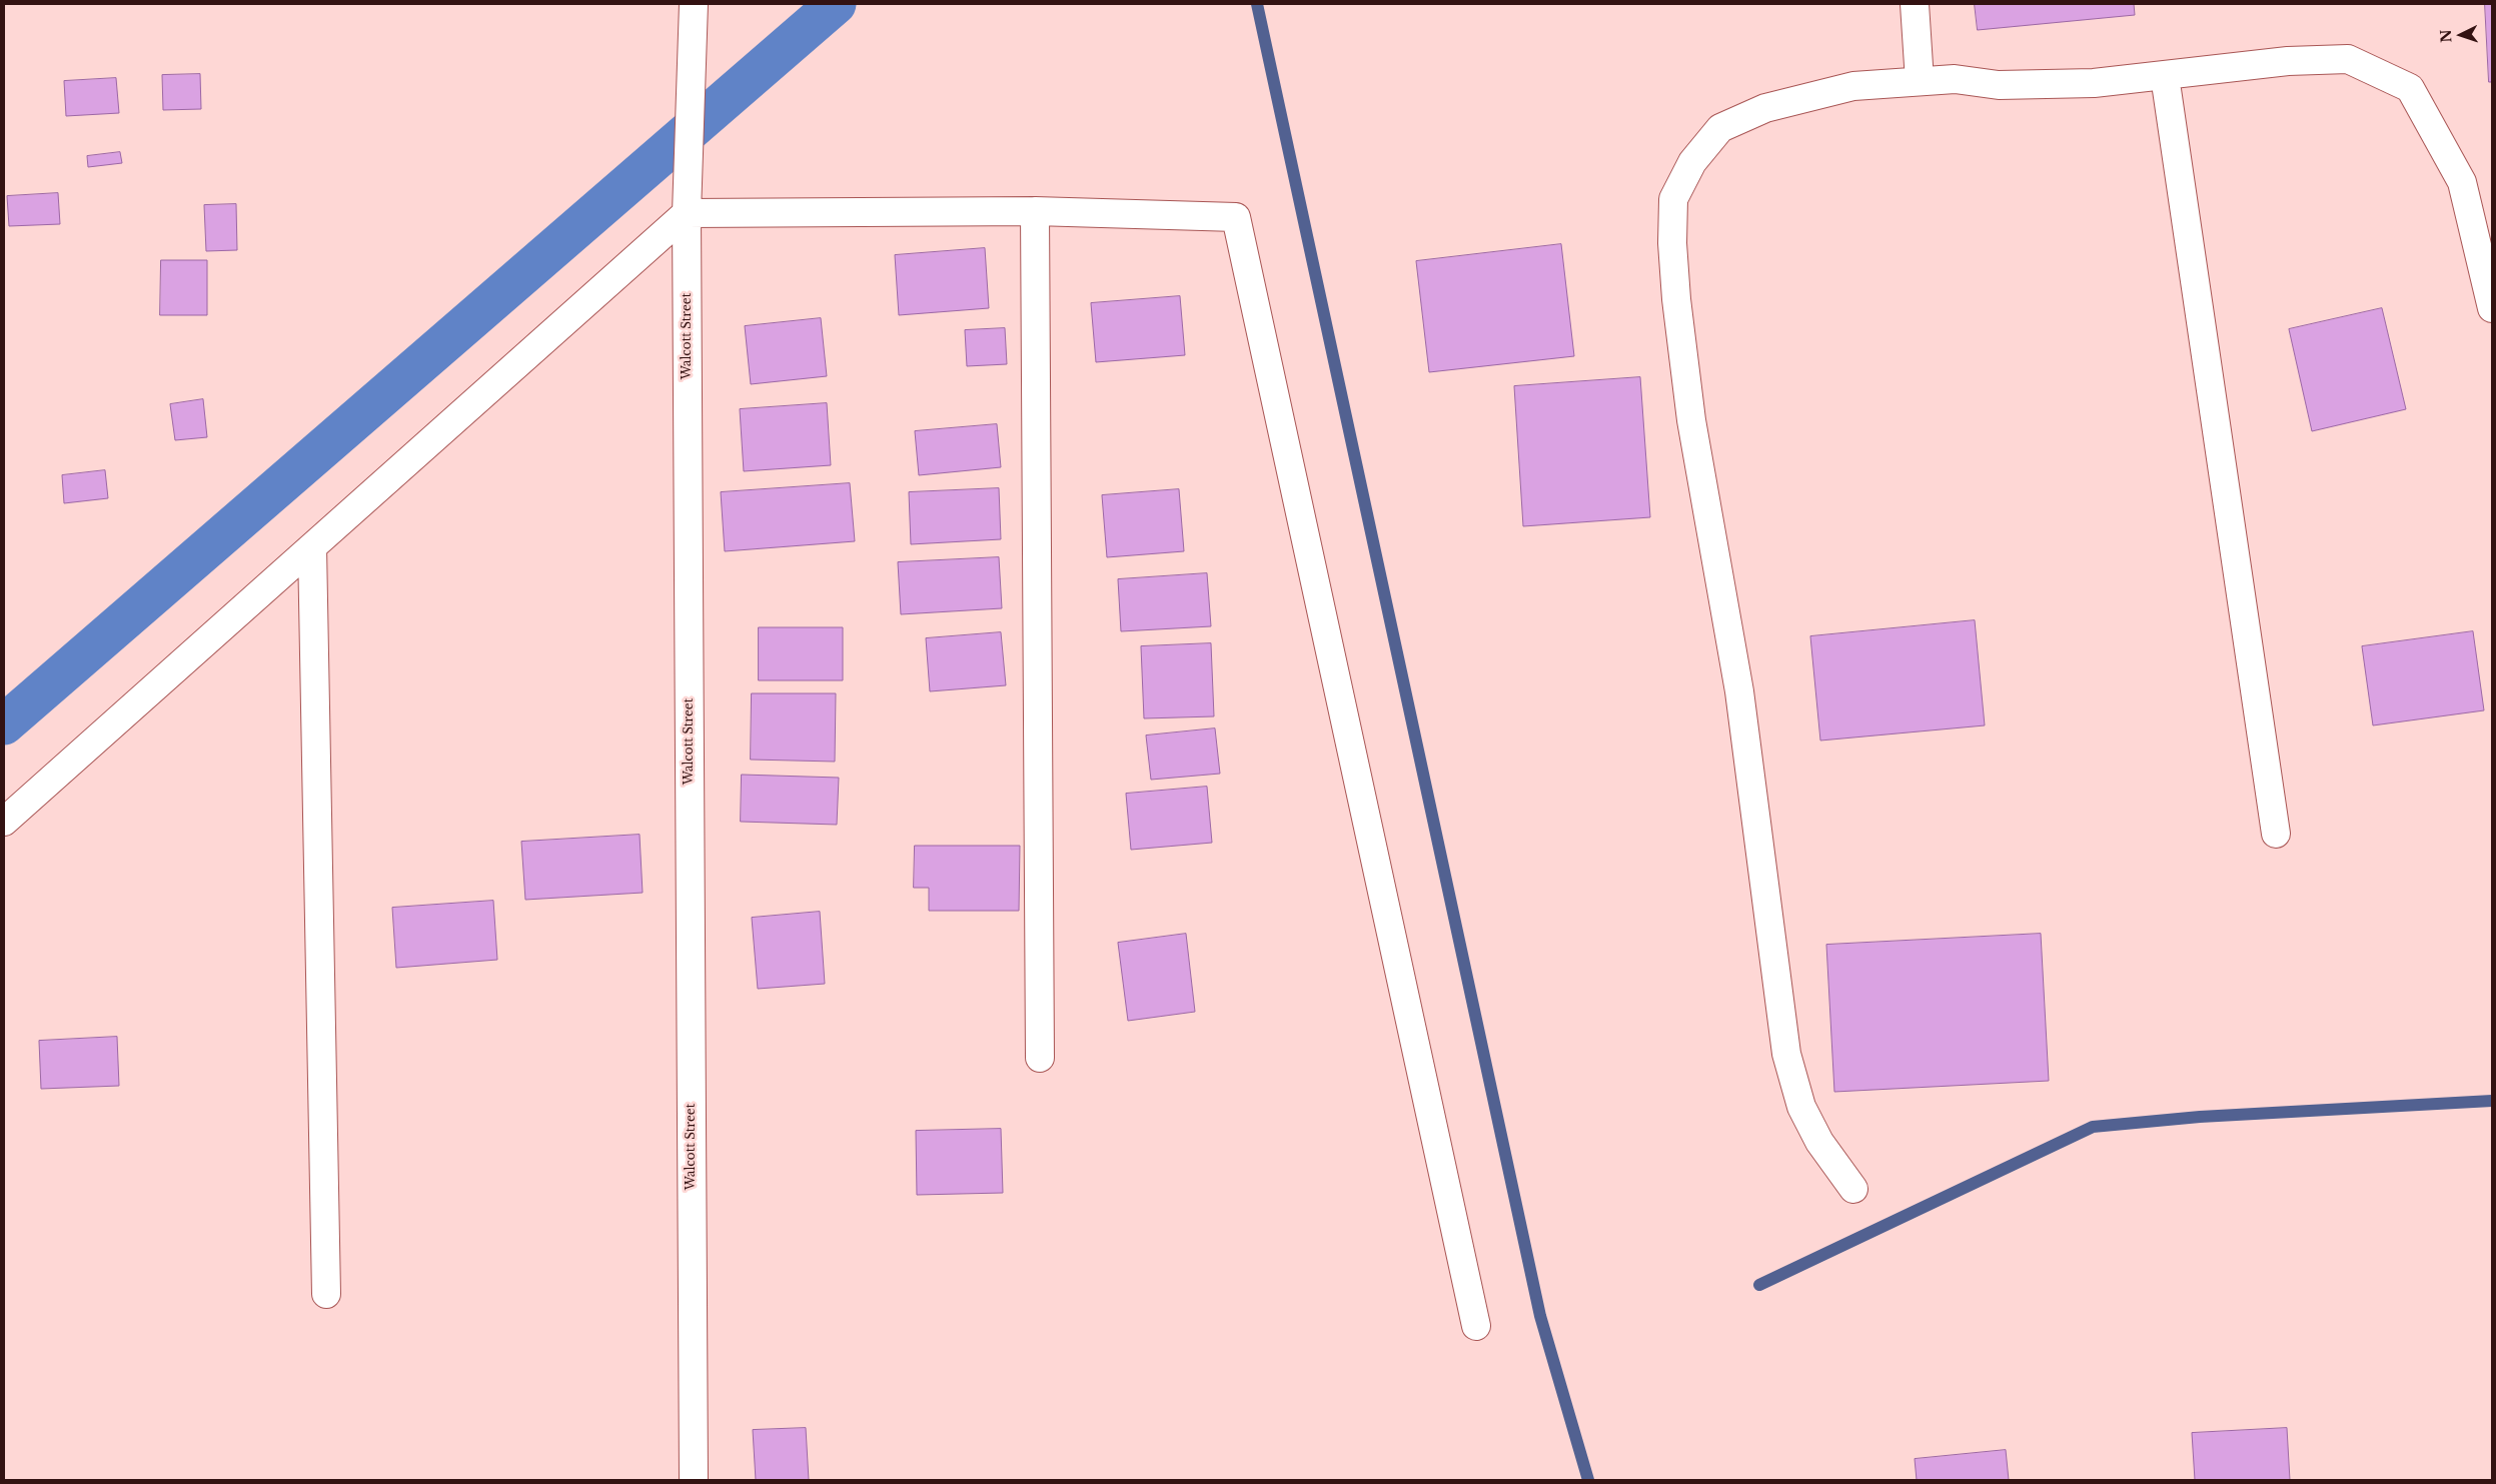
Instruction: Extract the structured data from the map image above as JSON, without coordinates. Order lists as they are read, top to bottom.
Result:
{
  "streets": {
    "street": ["Walcott Street"]
  },
  "north": "left"
}
